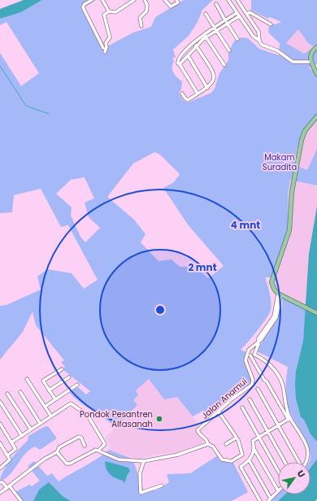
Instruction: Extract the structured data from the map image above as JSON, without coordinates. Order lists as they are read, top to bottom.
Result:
{
  "streets": {
    "street": ["Jalan Anamui"]
  },
  "parks": ["Makam Suradita"],
  "places": ["Pondok Pesantren Alfasanah"],
  "north": "top right",
  "rings": ["4 mnt", "2 mnt"]
}
